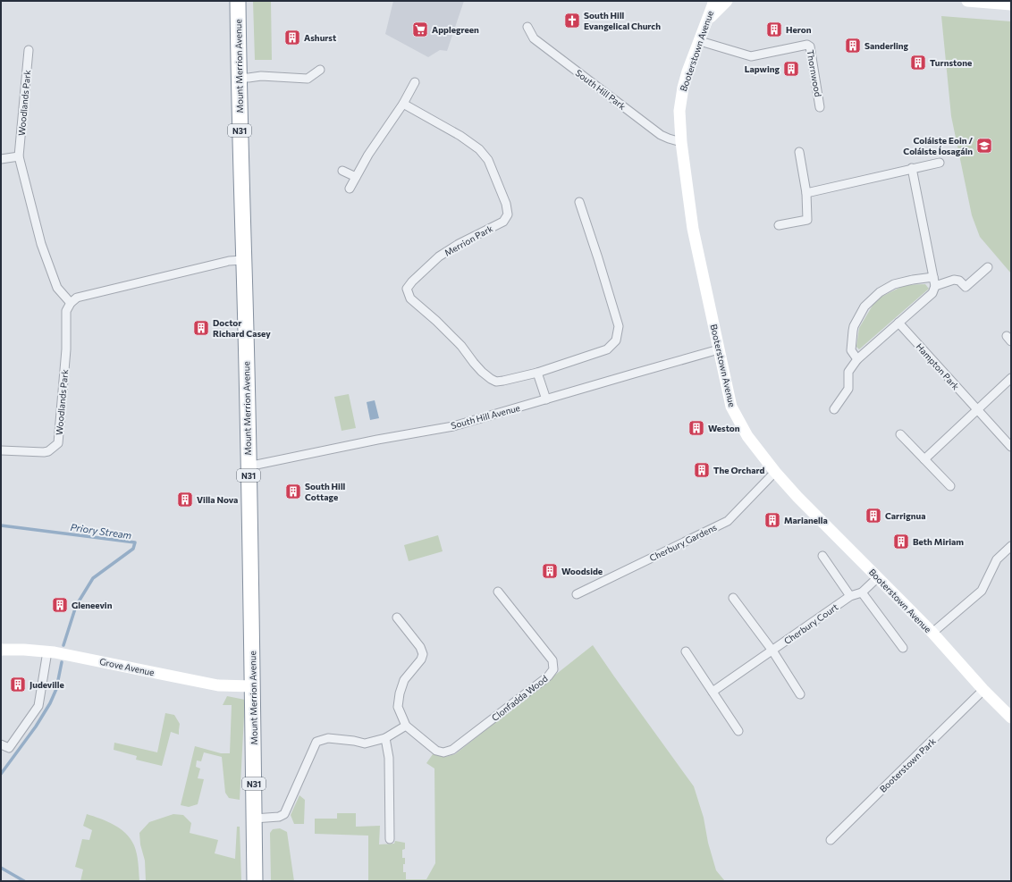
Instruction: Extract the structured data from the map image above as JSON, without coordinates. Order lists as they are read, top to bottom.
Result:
{
  "streets": {
    "highway": ["Mount Merrion Avenue", "N31"],
    "street": [
      "Booterstown Avenue",
      "Thornwood",
      "South Hill Park",
      "Woodlands Park",
      "Merrion Park",
      "Hampton Park",
      "South Hill Avenue",
      "Cherbury Gardens",
      "Cherbury Court",
      "Grove Avenue",
      "Clonfadda Wood",
      "Booterstown Park"
    ]
  },
  "crossings": [
    ["Booterstown Avenue", "Thornwood"],
    ["Booterstown Avenue", "South Hill Park"],
    ["Booterstown Avenue", "South Hill Avenue"],
    ["Booterstown Avenue", "Cherbury Gardens"],
    ["Booterstown Avenue", "Cherbury Court"],
    ["Booterstown Avenue", "Booterstown Park"],
    ["Mount Merrion Avenue", "South Hill Avenue"],
    ["Mount Merrion Avenue", "Grove Avenue"]
  ],
  "water": ["Priory Stream"],
  "places": {
    "church": ["South Hill Evangelical Church"],
    "supermarket": ["Applegreen"],
    "building": [
      "Heron",
      "Ashurst",
      "Sanderling",
      "Turnstone",
      "Lapwing",
      "Doctor Richard Casey",
      "Weston",
      "The Orchard",
      "South Hill Cottage",
      "Villa Nova",
      "Carrignua",
      "Marianella",
      "Beth Miriam",
      "Woodside",
      "Gleneevin",
      "Judeville"
    ],
    "school or university": ["Coláiste Eoin / Coláiste Íosagáin"]
  }
}
